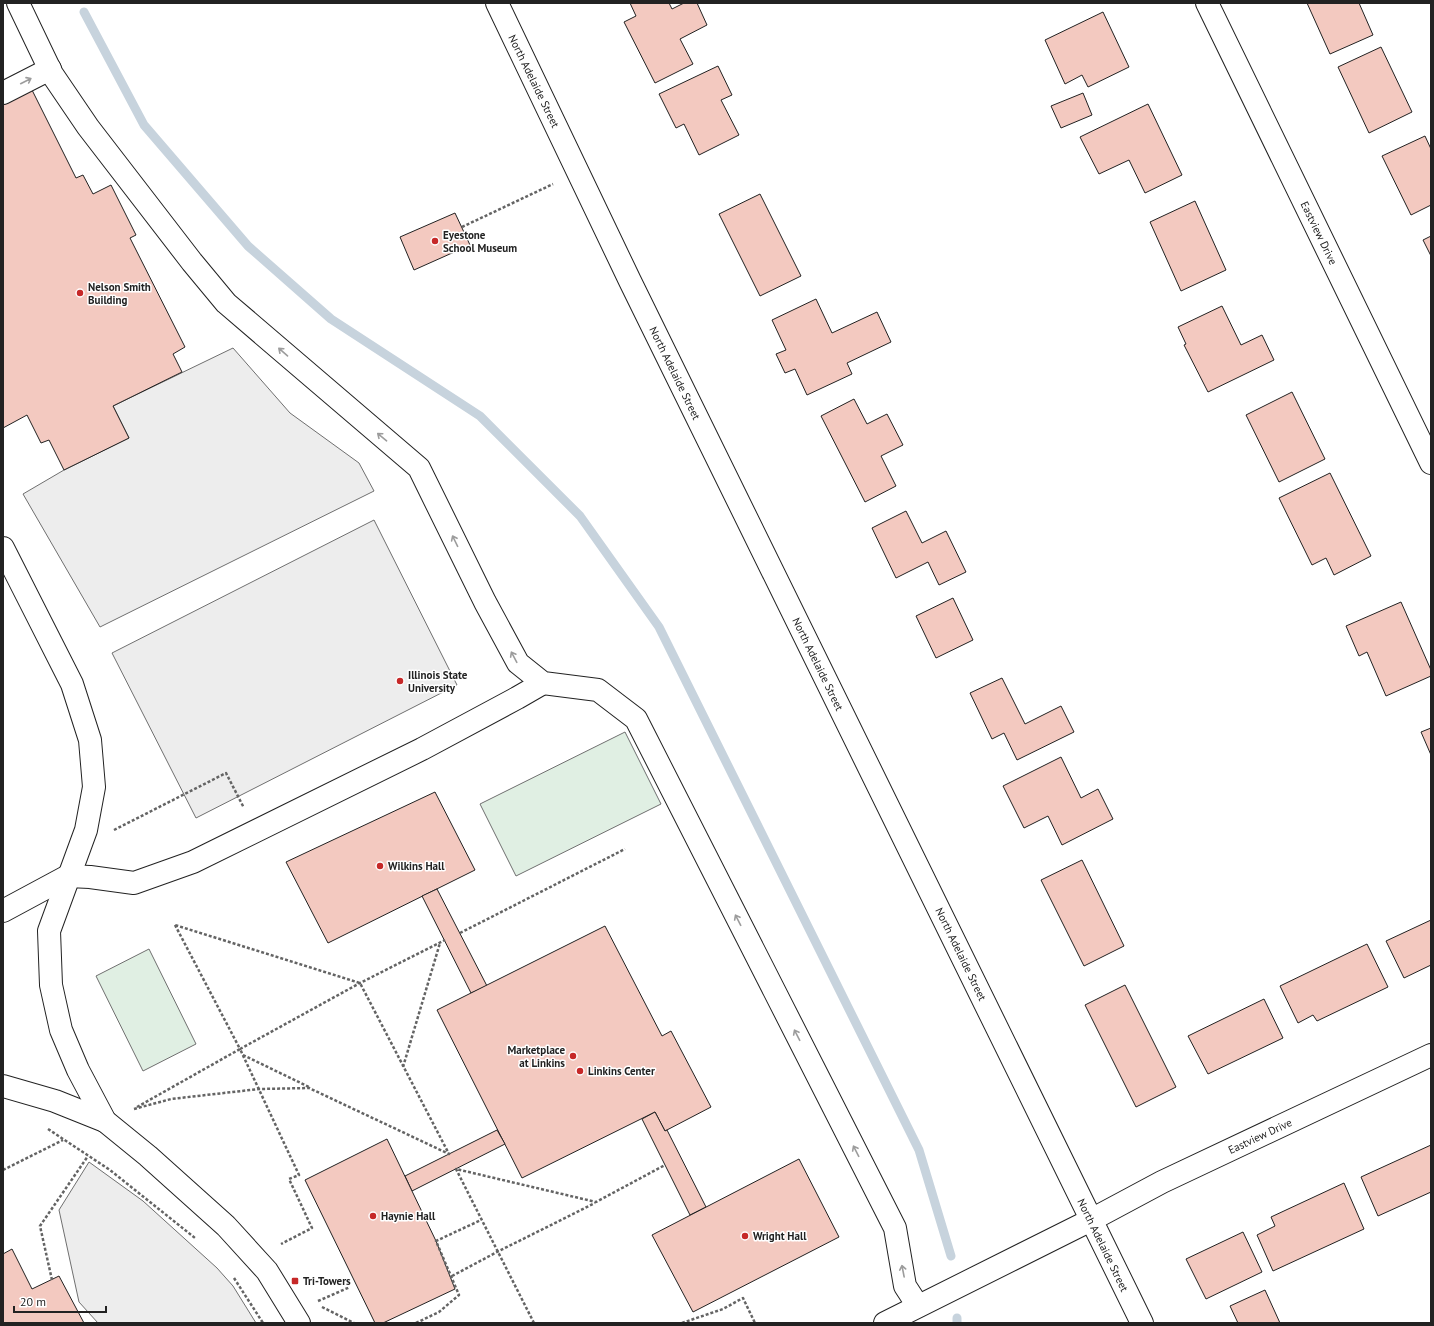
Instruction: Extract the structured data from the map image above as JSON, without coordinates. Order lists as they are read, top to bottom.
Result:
{
  "streets": {
    "street": ["North Adelaide Street", "Eastview Drive"]
  },
  "crossings": [
    ["North Adelaide Street", "Eastview Drive"]
  ],
  "places": {
    "other": [
      "Eyestone School Museum",
      "Nelson Smith Building",
      "Illinois State University",
      "Wilkins Hall",
      "Marketplace at Linkins",
      "Linkins Center",
      "Haynie Hall",
      "Wright Hall"
    ],
    "transit": ["Tri-Towers"]
  },
  "scale_bar": "20 m"
}
